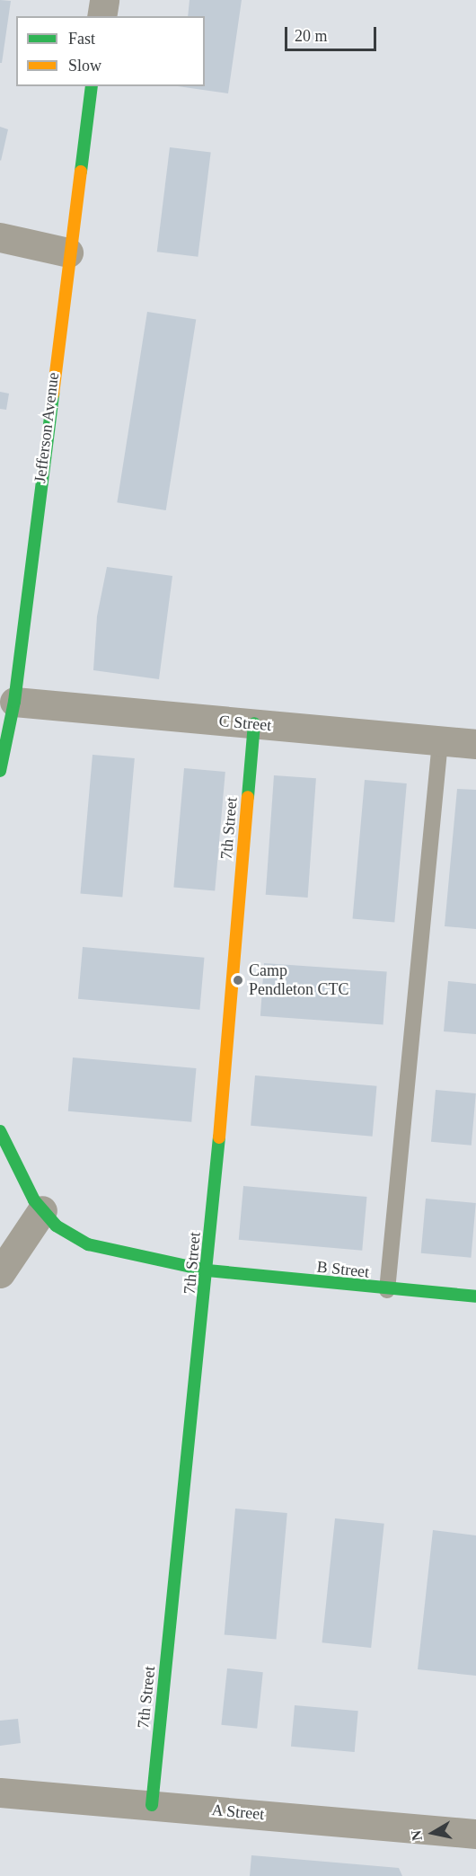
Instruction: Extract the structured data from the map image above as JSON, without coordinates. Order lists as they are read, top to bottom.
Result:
{
  "streets": {
    "street": [
      "Jefferson Avenue",
      "C Street",
      "7th Street",
      "B Street",
      "A Street"
    ]
  },
  "crossings": [
    ["Jefferson Avenue", "C Street"],
    ["C Street", "7th Street"],
    ["7th Street", "B Street"],
    ["7th Street", "A Street"]
  ],
  "places": ["Camp Pendleton CTC"],
  "legend": ["Fast", "Slow"],
  "scale_bar": "20 m",
  "north": "left"
}
